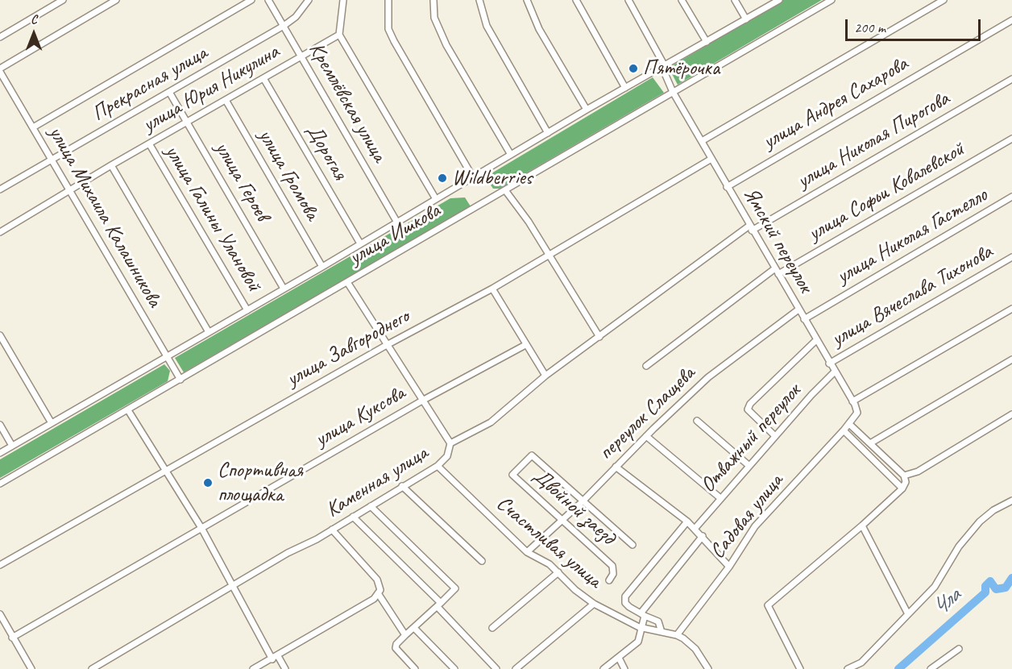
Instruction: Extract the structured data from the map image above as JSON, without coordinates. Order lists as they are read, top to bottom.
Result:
{
  "streets": {
    "street": [
      "Прекрасная улица",
      "улица Юрия Никулина",
      "Кремлёвская улица",
      "улица Андрея Сахарова",
      "улица Николая Пирогова",
      "Дорогая",
      "улица Громова",
      "улица Героев",
      "улица Софьи Ковалевской",
      "улица Михаила Калашникова",
      "улица Галины Улановой",
      "улица Ишкова",
      "улица Николая Гастелло",
      "Ямский переулок",
      "улица Вячеслава Тихонова",
      "улица Завгороднего",
      "переулок Слащева",
      "улица Куксова",
      "Отважный переулок",
      "Каменная улица",
      "Двойной заезд",
      "Садовая улица",
      "Счастливая улица"
    ]
  },
  "crossings": [
    ["Прекрасная улица", "Кремлёвская улица"],
    ["Прекрасная улица", "улица Героев"],
    ["Прекрасная улица", "улица Михаила Калашникова"],
    ["улица Юрия Никулина", "Кремлёвская улица"],
    ["улица Юрия Никулина", "Дорогая"],
    ["улица Юрия Никулина", "улица Громова"],
    ["улица Юрия Никулина", "улица Героев"],
    ["улица Юрия Никулина", "улица Михаила Калашникова"],
    ["улица Юрия Никулина", "улица Галины Улановой"],
    ["Кремлёвская улица", "улица Ишкова"],
    ["улица Андрея Сахарова", "Ямский переулок"],
    ["улица Николая Пирогова", "Ямский переулок"],
    ["улица Николая Пирогова", "Каменная улица"],
    ["Дорогая", "улица Ишкова"],
    ["улица Громова", "улица Ишкова"],
    ["улица Героев", "улица Ишкова"],
    ["улица Софьи Ковалевской", "Ямский переулок"],
    ["улица Михаила Калашникова", "улица Ишкова"],
    ["улица Галины Улановой", "улица Ишкова"],
    ["улица Ишкова", "Ямский переулок"],
    ["улица Николая Гастелло", "Ямский переулок"],
    ["Ямский переулок", "улица Вячеслава Тихонова"],
    ["Ямский переулок", "улица Завгороднего"],
    ["Ямский переулок", "переулок Слащева"],
    ["Ямский переулок", "Отважный переулок"],
    ["Ямский переулок", "Каменная улица"],
    ["Ямский переулок", "Садовая улица"],
    ["переулок Слащева", "Двойной заезд"],
    ["переулок Слащева", "Счастливая улица"],
    ["Каменная улица", "Счастливая улица"],
    ["Садовая улица", "Счастливая улица"]
  ],
  "water": ["Чла"],
  "places": ["Пятёрочка", "Wildberries", "Спортивная площадка"],
  "scale_bar": "200 m",
  "north": "top"
}
